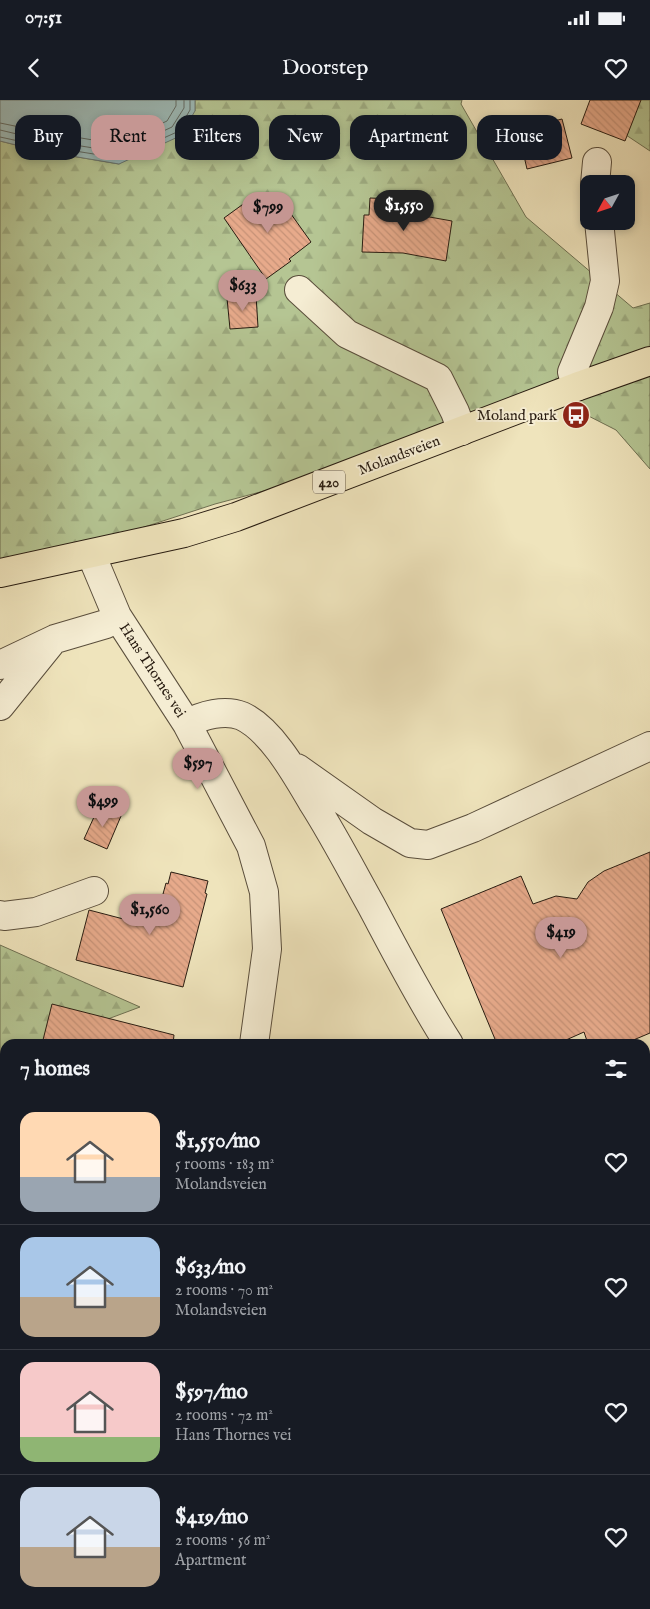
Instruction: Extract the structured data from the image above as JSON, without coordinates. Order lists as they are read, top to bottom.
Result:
{
  "streets": {
    "main road": ["Molandsveien", "420"],
    "street": ["Hans Thornes vei"]
  },
  "crossings": [
    ["Molandsveien", "Hans Thornes vei"]
  ],
  "places": {
    "bus stop": ["Moland park"]
  },
  "north": "bottom left",
  "page": {
    "status": "07:51",
    "header": "Doorstep",
    "chip": [
      "Buy",
      "Rent",
      "Filters",
      "New",
      "Apartment",
      "House"
    ],
    "price": [
      "$1,550",
      "$799",
      "$633",
      "$597",
      "$499",
      "$1,560",
      "$419"
    ],
    "heading": "7 homes",
    "list": [
      {
        "name": "$1,550/mo",
        "note": "5 rooms · 183 m² · Molandsveien"
      },
      {
        "name": "$633/mo",
        "note": "2 rooms · 70 m² · Molandsveien"
      },
      {
        "name": "$597/mo",
        "note": "2 rooms · 72 m² · Hans Thornes vei"
      },
      {
        "name": "$419/mo",
        "note": "2 rooms · 56 m² · Apartment"
      }
    ]
  }
}
